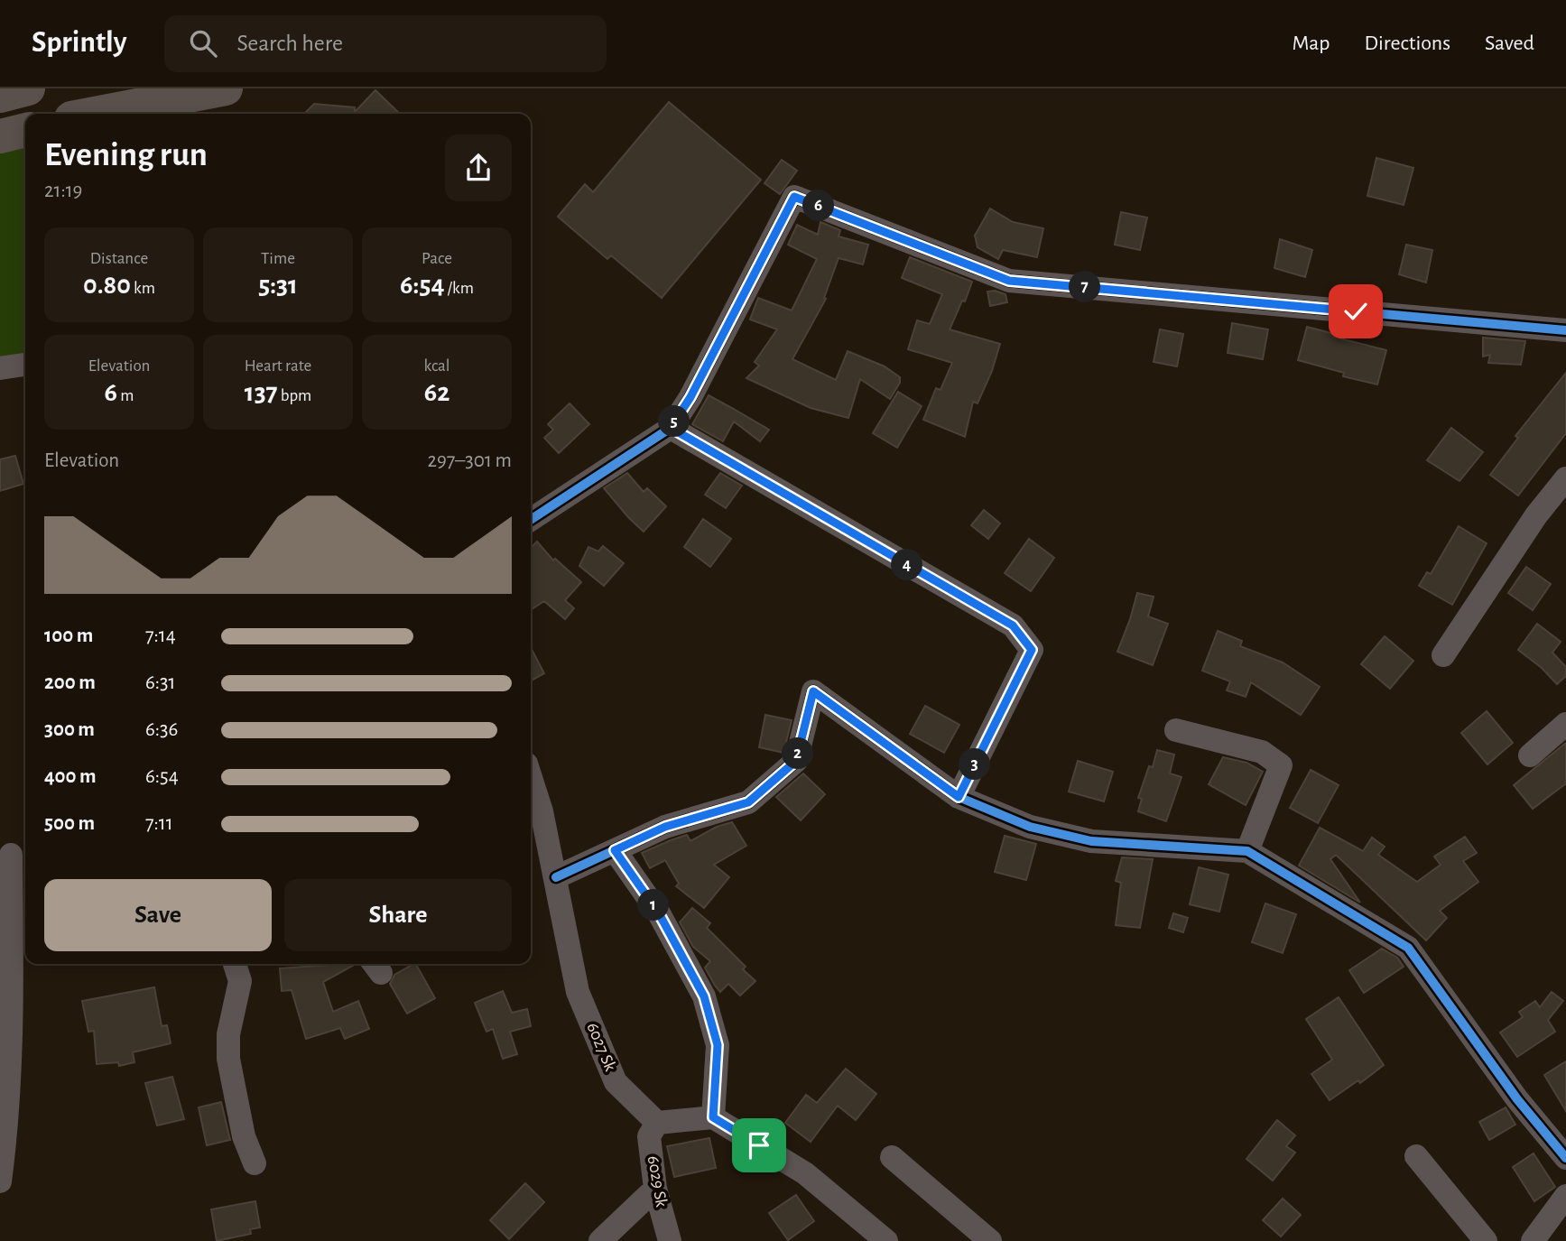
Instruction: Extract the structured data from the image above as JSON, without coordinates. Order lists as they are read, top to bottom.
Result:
{
  "streets": {
    "street": ["6027 Sk", "6029 Sk"]
  },
  "crossings": [
    ["6027 Sk", "6029 Sk"]
  ],
  "page": {
    "header": "Sprintly",
    "search": "Search here",
    "nav": ["Map", "Directions", "Saved"],
    "heading": ["Evening run", "21:19"],
    "pins": [
      "6",
      "7",
      "5",
      "4",
      "2",
      "3",
      "1"
    ],
    "stats": [
      ["Distance", "0.80 km"],
      ["Time", "5:31"],
      ["Pace", "6:54 /km"],
      ["Elevation", "6 m"],
      ["Heart rate", "137 bpm"],
      ["kcal", "62"]
    ],
    "chart": ["Elevation", "297–301 m"],
    "list": [
      {
        "name": "100 m",
        "note": "7:14"
      },
      {
        "name": "200 m",
        "note": "6:31"
      },
      {
        "name": "300 m",
        "note": "6:36"
      },
      {
        "name": "400 m",
        "note": "6:54"
      },
      {
        "name": "500 m",
        "note": "7:11"
      }
    ],
    "buttons": ["Save", "Share"]
  }
}
